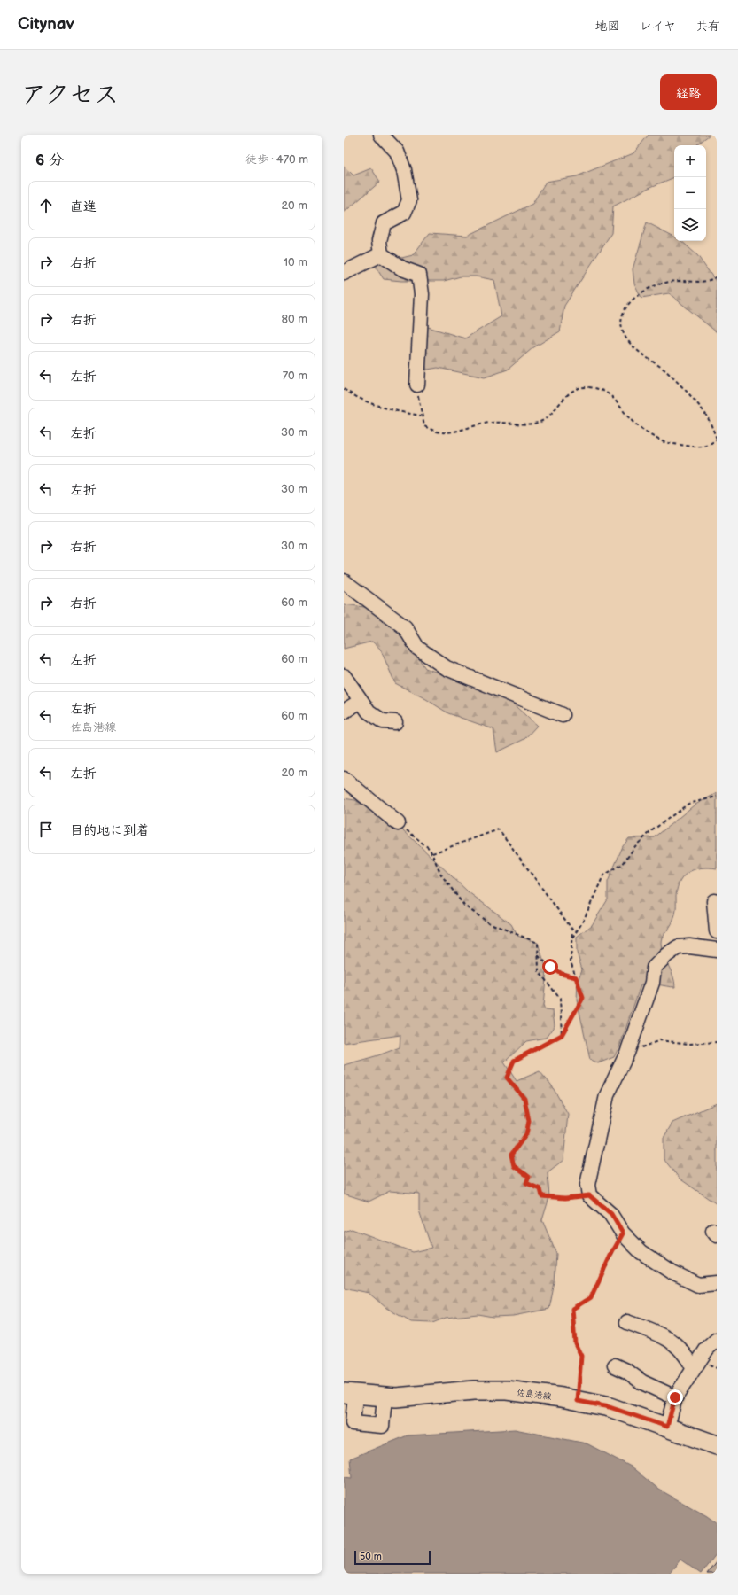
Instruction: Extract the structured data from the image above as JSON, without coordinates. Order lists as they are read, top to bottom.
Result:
{
  "streets": {
    "main road": ["佐島港線"]
  },
  "scale_bar": "50 m",
  "page": {
    "header": "Citynav",
    "nav": ["地図", "レイヤ", "共有"],
    "title": "アクセス",
    "buttons": "経路",
    "heading": ["6 分", "徒歩 · 470 m"],
    "map_buttons": ["+", "−"],
    "list": [
      ["直進", "20 m"],
      ["右折", "10 m"],
      ["右折", "80 m"],
      ["左折", "70 m"],
      ["左折", "30 m"],
      ["左折", "30 m"],
      ["右折", "30 m"],
      ["右折", "60 m"],
      ["左折", "60 m"],
      ["左折", "佐島港線", "60 m"],
      ["左折", "20 m"],
      "目的地に到着"
    ],
    "scale": "50 m"
  }
}
